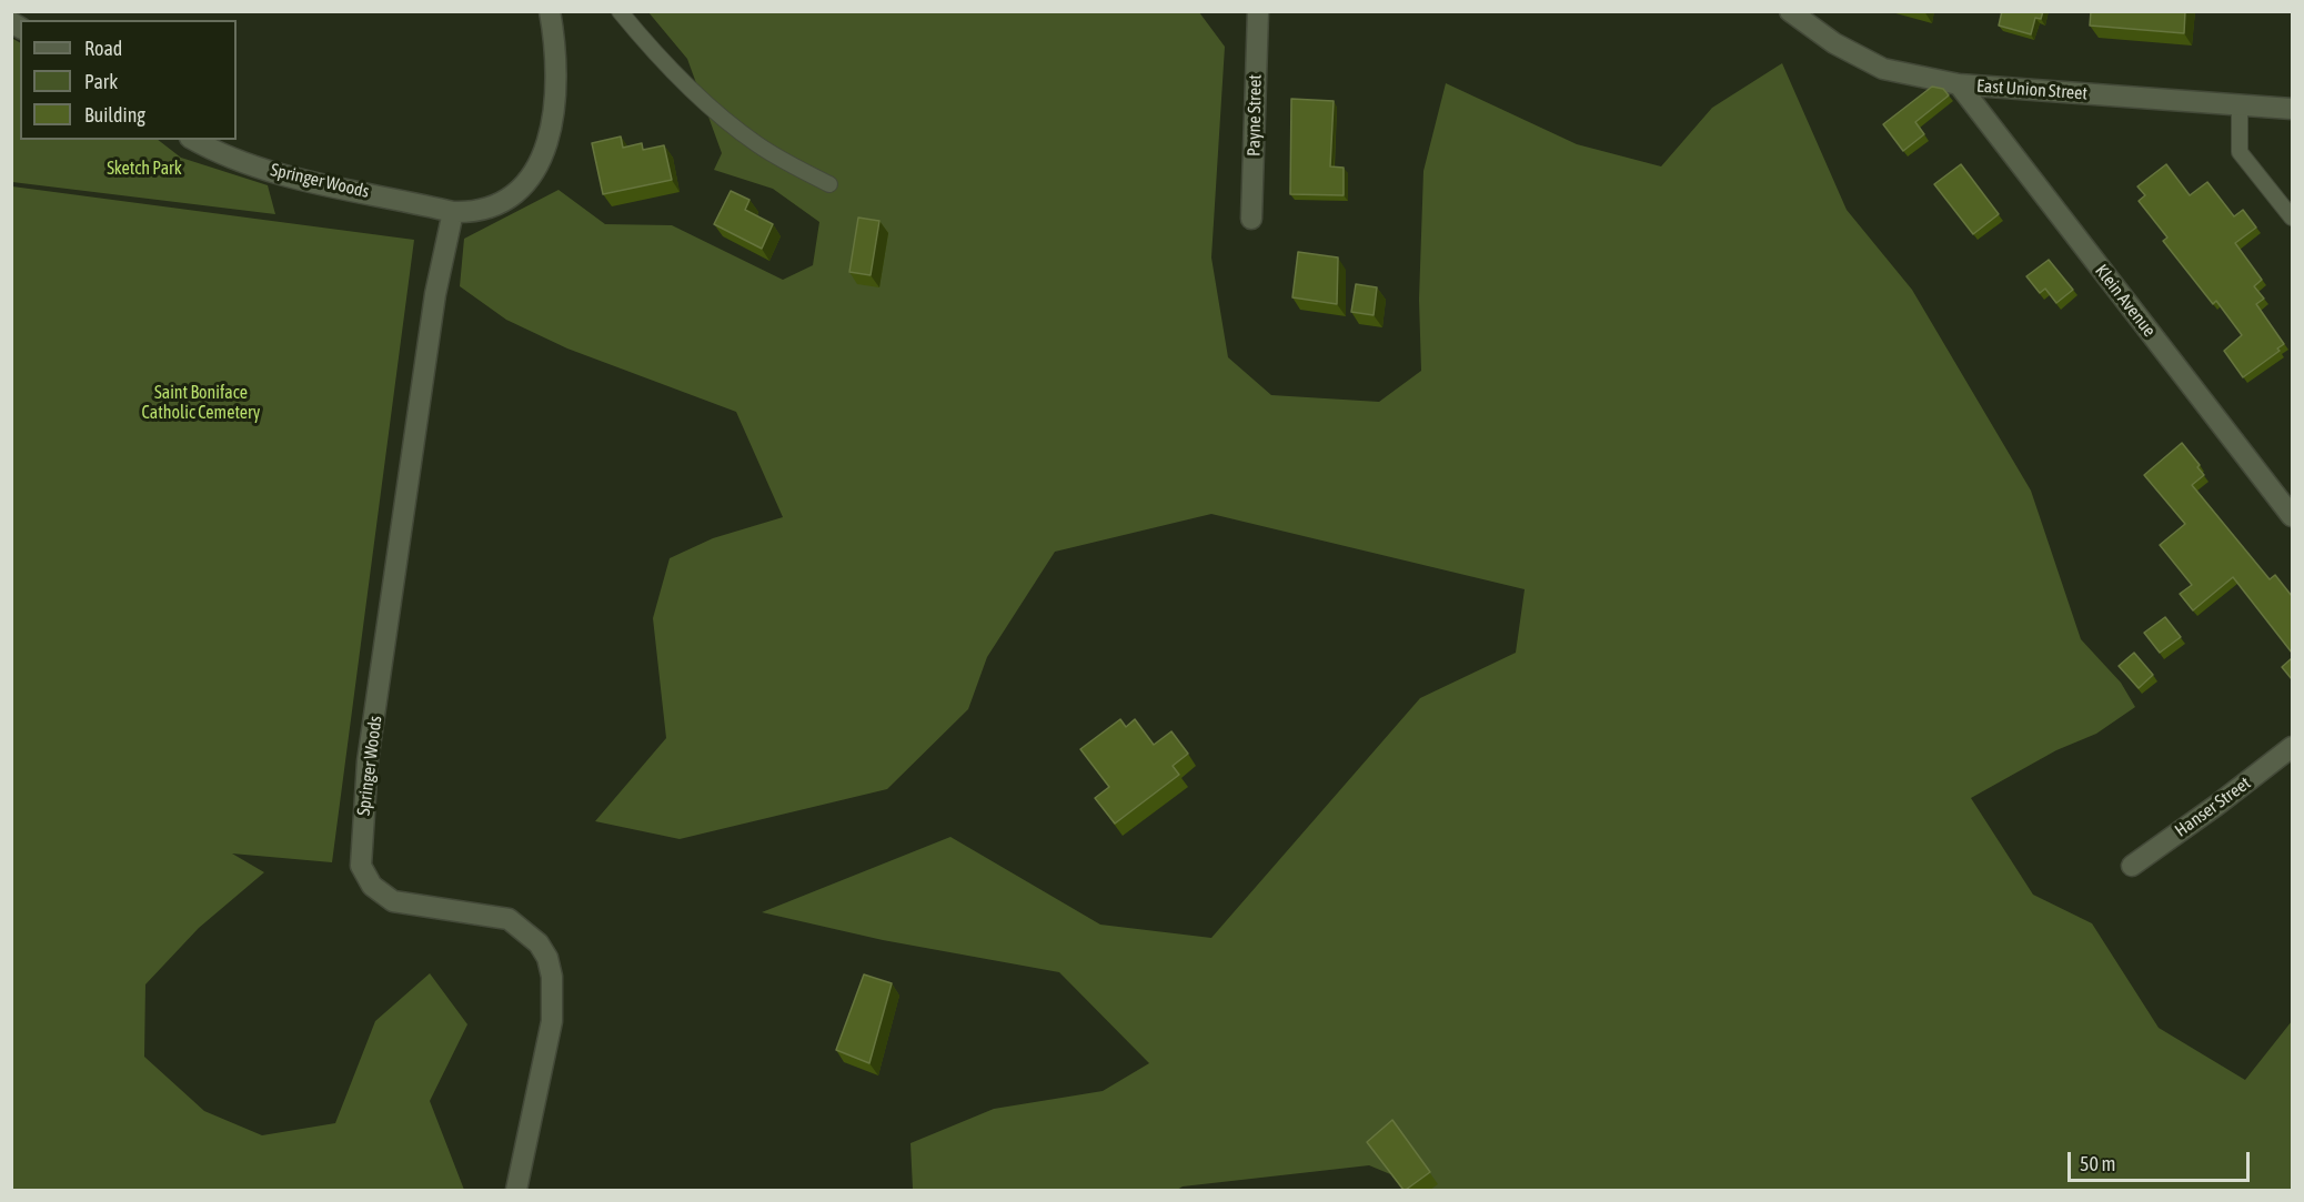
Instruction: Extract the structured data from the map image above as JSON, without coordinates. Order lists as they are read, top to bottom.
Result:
{
  "streets": {
    "street": [
      "East Union Street",
      "Payne Street",
      "Springer Woods",
      "Klein Avenue",
      "Hanser Street"
    ]
  },
  "crossings": [
    ["East Union Street", "Klein Avenue"]
  ],
  "parks": ["Sketch Park", "Saint Boniface Catholic Cemetery"],
  "legend": ["Road", "Park", "Building"],
  "scale_bar": "50 m"
}
